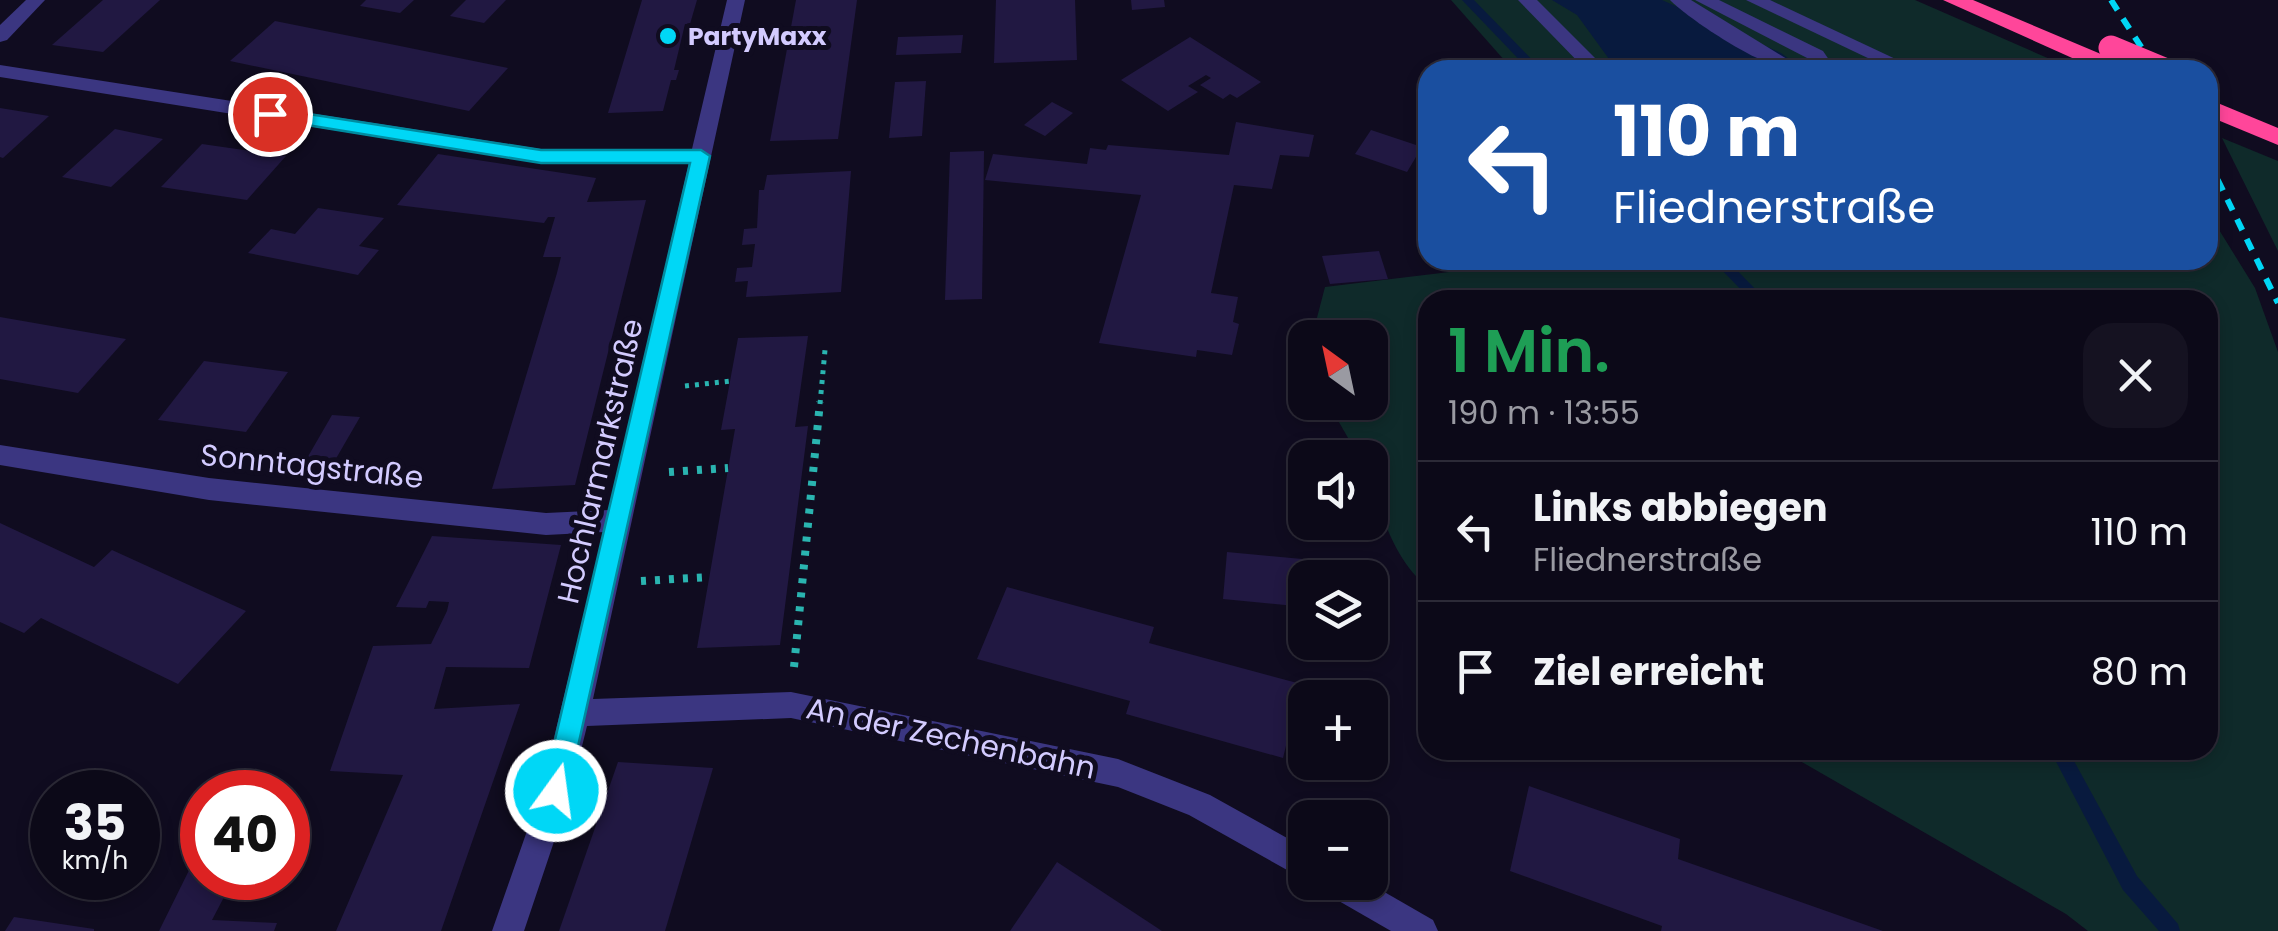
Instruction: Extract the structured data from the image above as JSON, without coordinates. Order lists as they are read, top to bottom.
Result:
{
  "streets": {
    "street": ["Hochlarmarkstraße", "Sonntagstraße", "An der Zechenbahn"]
  },
  "crossings": [
    ["Hochlarmarkstraße", "Sonntagstraße"],
    ["Hochlarmarkstraße", "An der Zechenbahn"]
  ],
  "places": ["PartyMaxx"],
  "north": "top left",
  "page": {
    "turn": ["110 m", "Fliednerstraße"],
    "heading": ["1 Min.", "190 m · 13:55"],
    "map_buttons": ["+", "−"],
    "list": [
      {
        "name": "Links abbiegen",
        "note": "Fliednerstraße",
        "value": "110 m"
      },
      {
        "name": "Ziel erreicht",
        "value": "80 m"
      }
    ],
    "speed": "35 km/h",
    "limit": "40"
  }
}
